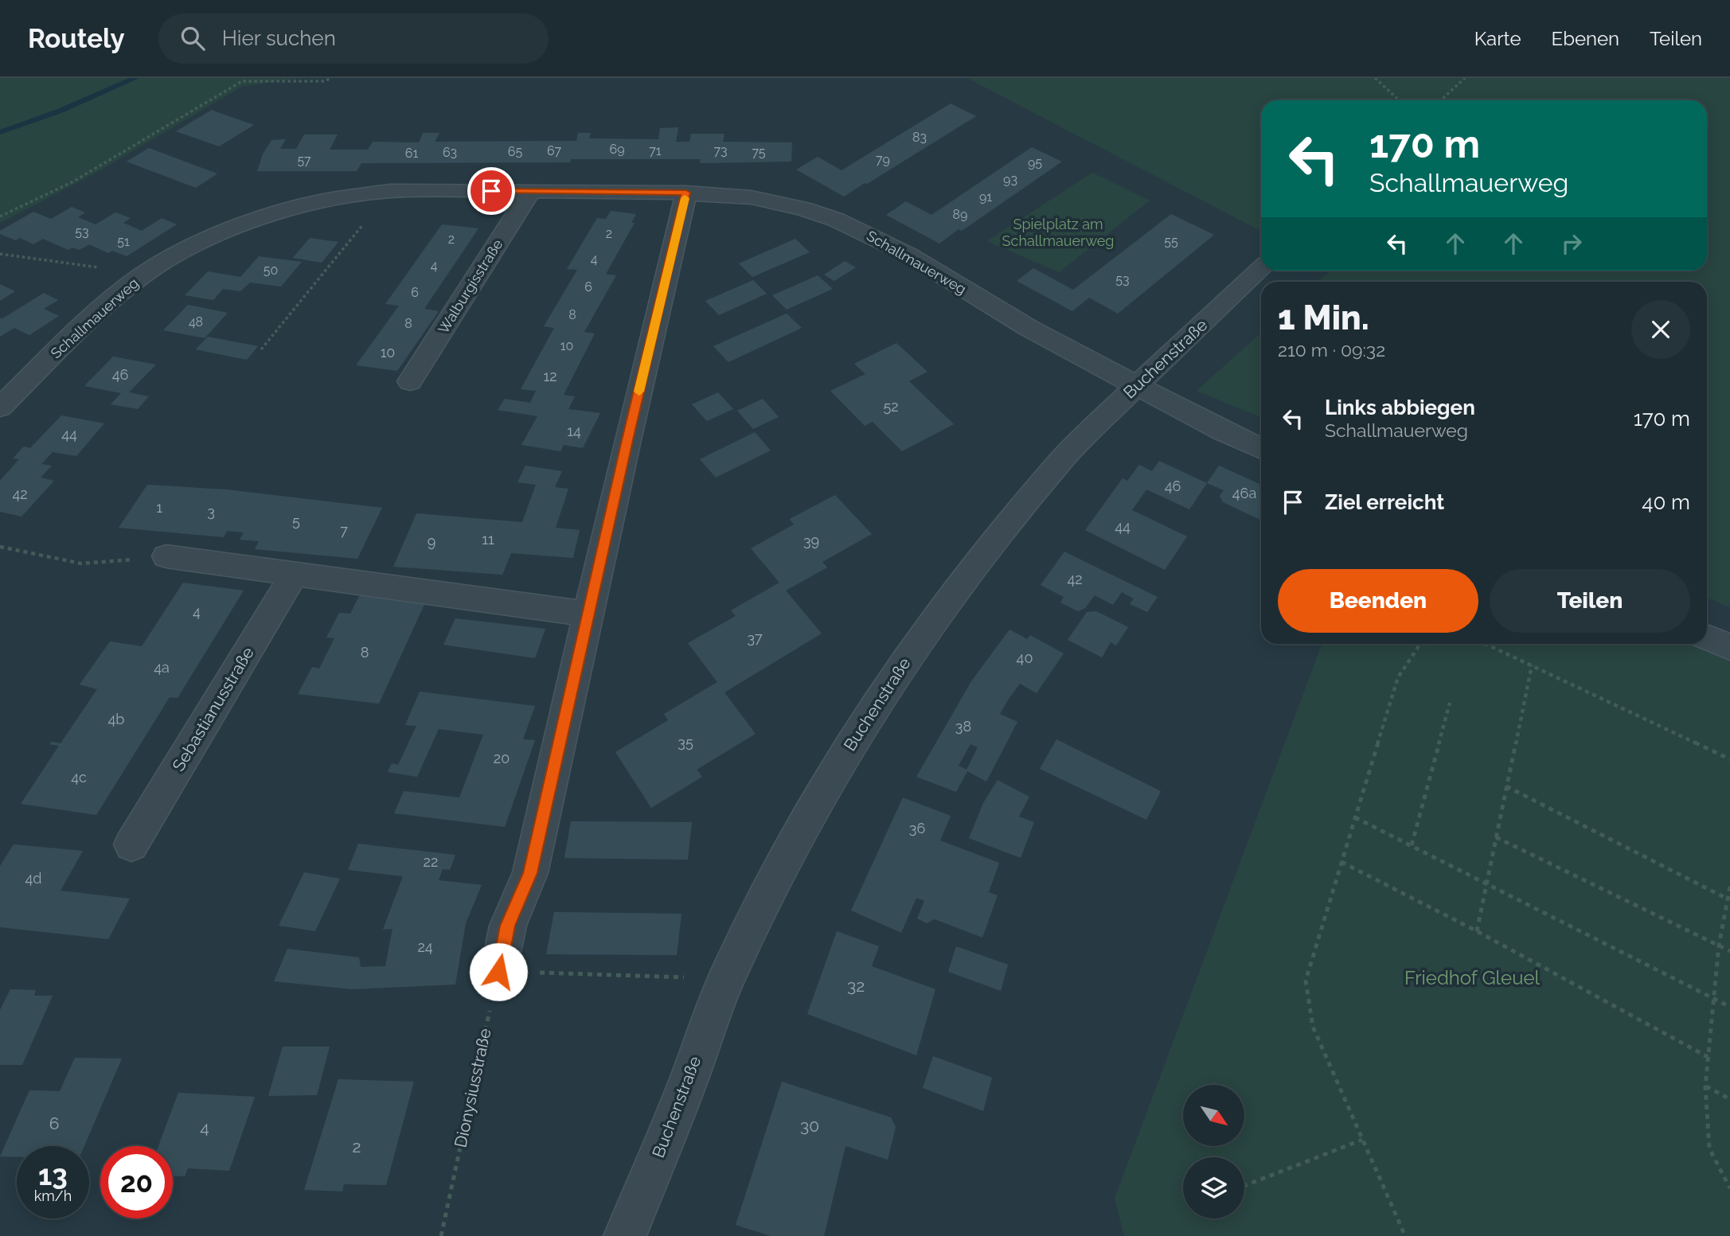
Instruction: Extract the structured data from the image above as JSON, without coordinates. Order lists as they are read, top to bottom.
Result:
{
  "streets": {
    "street": [
      "Schallmauerweg",
      "Walburgisstraße",
      "Buchenstraße",
      "Sebastianusstraße"
    ],
    "path": ["Dionysiusstraße"]
  },
  "crossings": [
    ["Schallmauerweg", "Walburgisstraße"],
    ["Schallmauerweg", "Buchenstraße"]
  ],
  "parks": ["Spielplatz am Schallmauerweg", "Friedhof Gleuel"],
  "house_numbers": [
    "83",
    "69",
    "67",
    "71",
    "73",
    "65",
    "63",
    "75",
    "61",
    "79",
    "57",
    "95",
    "93",
    "91",
    "89",
    "53",
    "2",
    "2",
    "51",
    "55",
    "4",
    "4",
    "50",
    "53",
    "6",
    "6",
    "8",
    "48",
    "8",
    "10",
    "10",
    "46",
    "12",
    "52",
    "14",
    "44",
    "46",
    "46a",
    "42",
    "1",
    "3",
    "5",
    "44",
    "7",
    "11",
    "39",
    "9",
    "42",
    "4",
    "37",
    "8",
    "40",
    "4a",
    "4b",
    "38",
    "35",
    "20",
    "4c",
    "36",
    "22",
    "4d",
    "24",
    "32",
    "6",
    "30",
    "4",
    "2"
  ],
  "north": "bottom right",
  "page": {
    "header": "Routely",
    "search": "Hier suchen",
    "nav": ["Karte", "Ebenen", "Teilen"],
    "turn": ["170 m", "Schallmauerweg"],
    "heading": ["1 Min.", "210 m · 09:32"],
    "list": [
      {
        "name": "Links abbiegen",
        "note": "Schallmauerweg",
        "value": "170 m"
      },
      {
        "name": "Ziel erreicht",
        "value": "40 m"
      }
    ],
    "buttons": ["Beenden", "Teilen"],
    "speed": "13 km/h",
    "limit": "20"
  }
}
